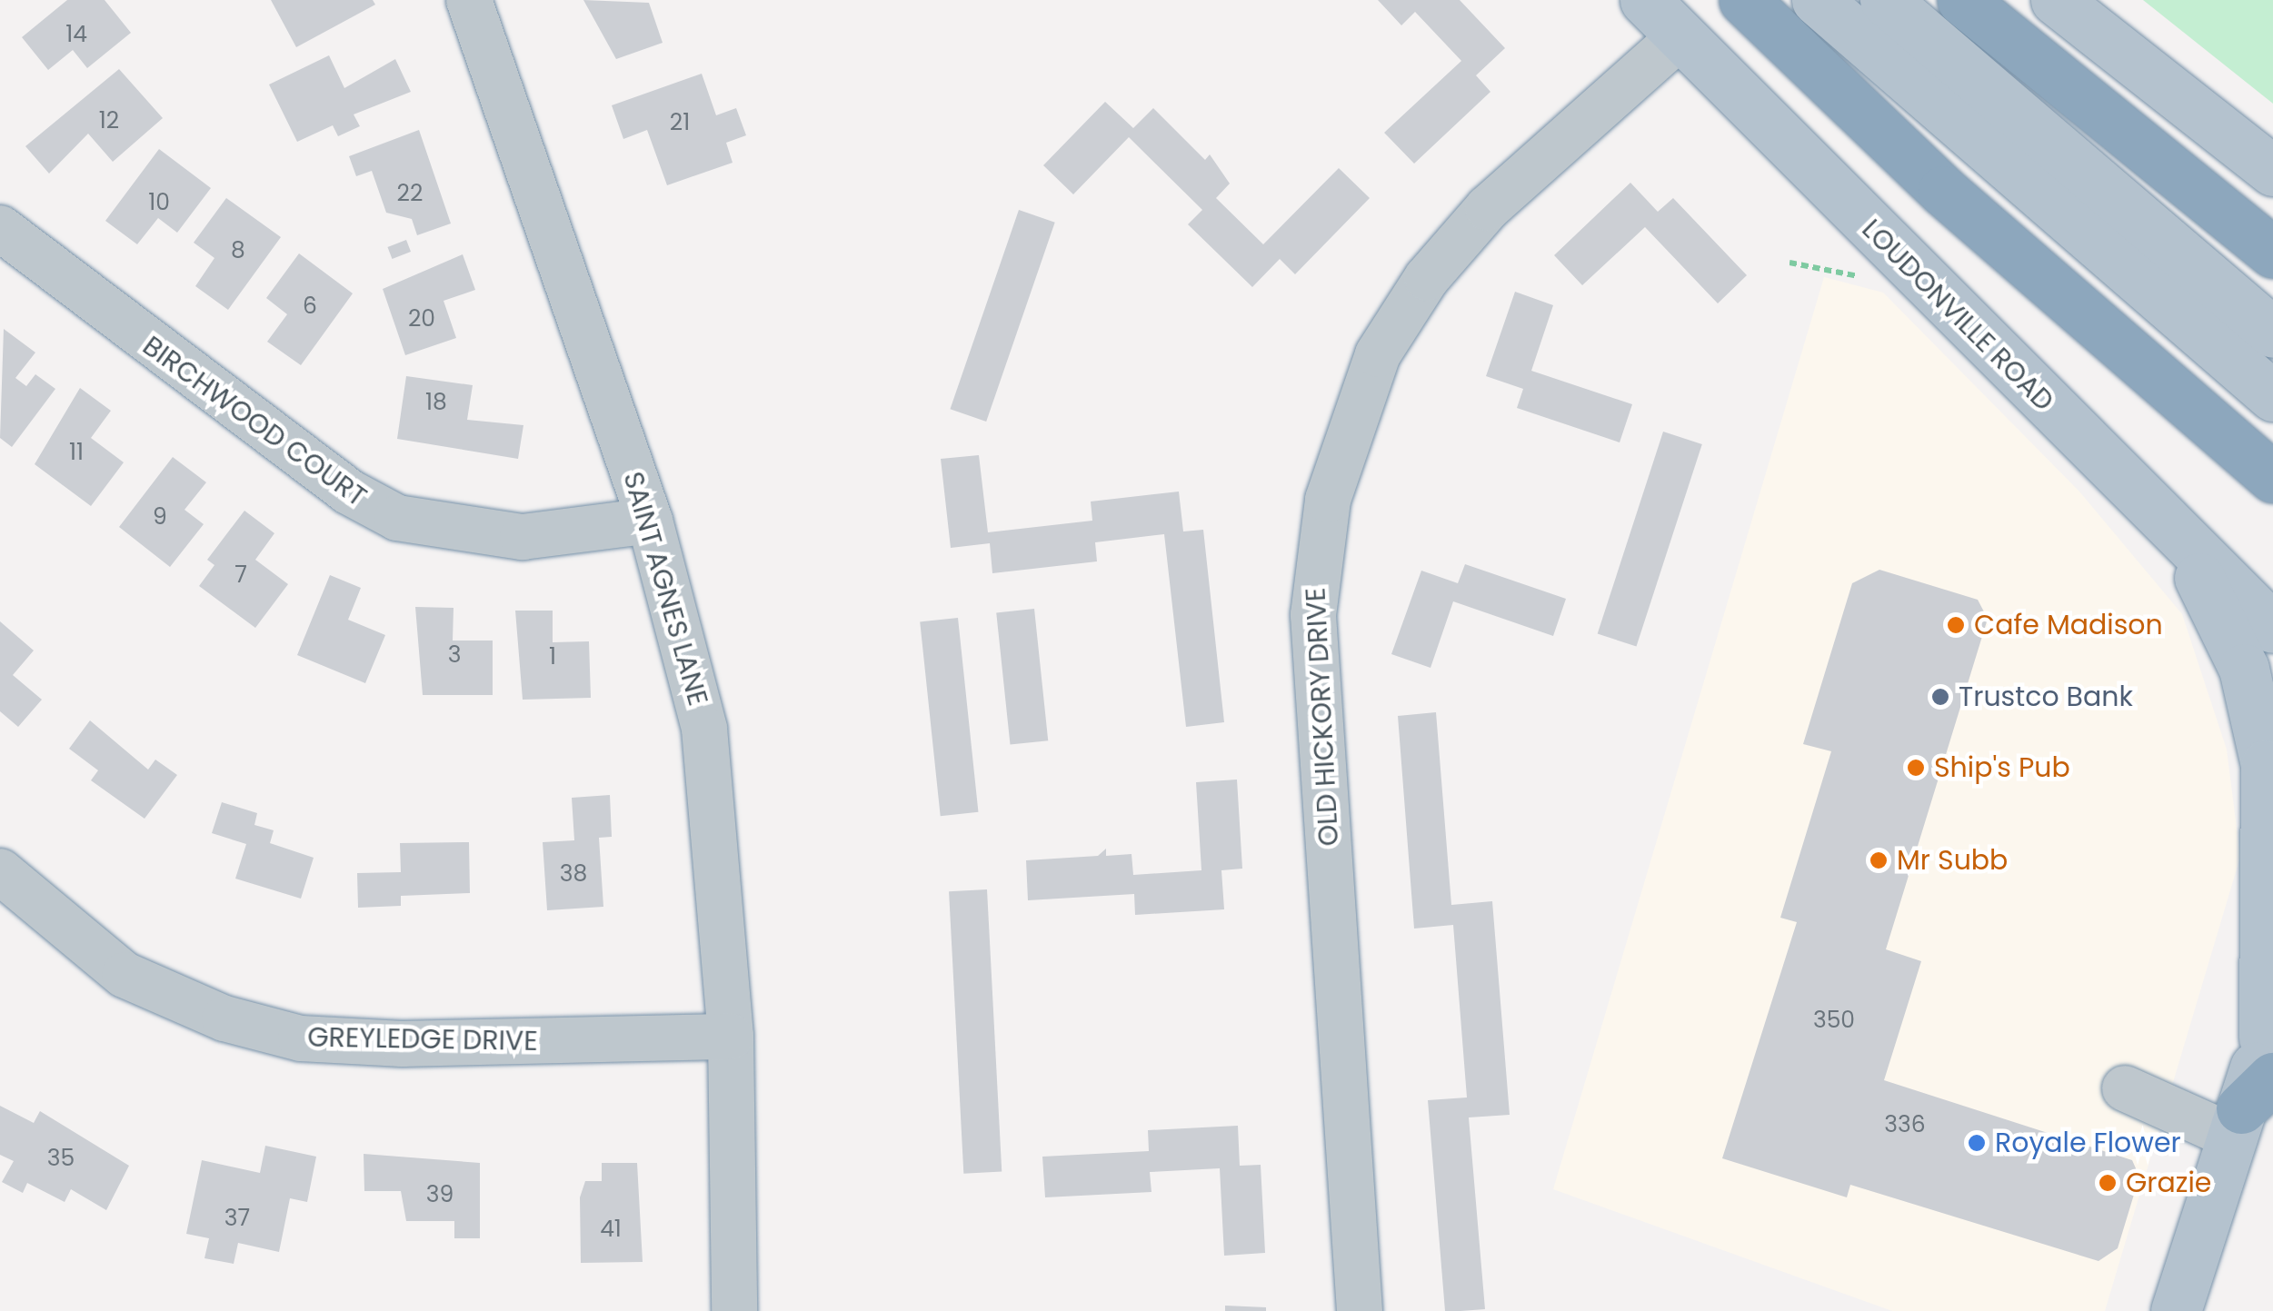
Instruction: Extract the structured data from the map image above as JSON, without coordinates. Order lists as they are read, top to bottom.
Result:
{
  "streets": {
    "main road": ["LOUDONVILLE ROAD"],
    "street": [
      "BIRCHWOOD COURT",
      "SAINT AGNES LANE",
      "OLD HICKORY DRIVE",
      "GREYLEDGE DRIVE"
    ]
  },
  "crossings": [
    ["LOUDONVILLE ROAD", "OLD HICKORY DRIVE"],
    ["BIRCHWOOD COURT", "SAINT AGNES LANE"],
    ["SAINT AGNES LANE", "GREYLEDGE DRIVE"]
  ],
  "places": [
    "Cafe Madison",
    "Trustco Bank",
    "Ship's Pub",
    "Mr Subb",
    "Royale Flower",
    "Grazie"
  ],
  "house_numbers": [
    "14",
    "12",
    "21",
    "22",
    "10",
    "8",
    "6",
    "20",
    "18",
    "11",
    "9",
    "7",
    "3",
    "1",
    "38",
    "350",
    "336",
    "35",
    "39",
    "37",
    "41"
  ]
}
